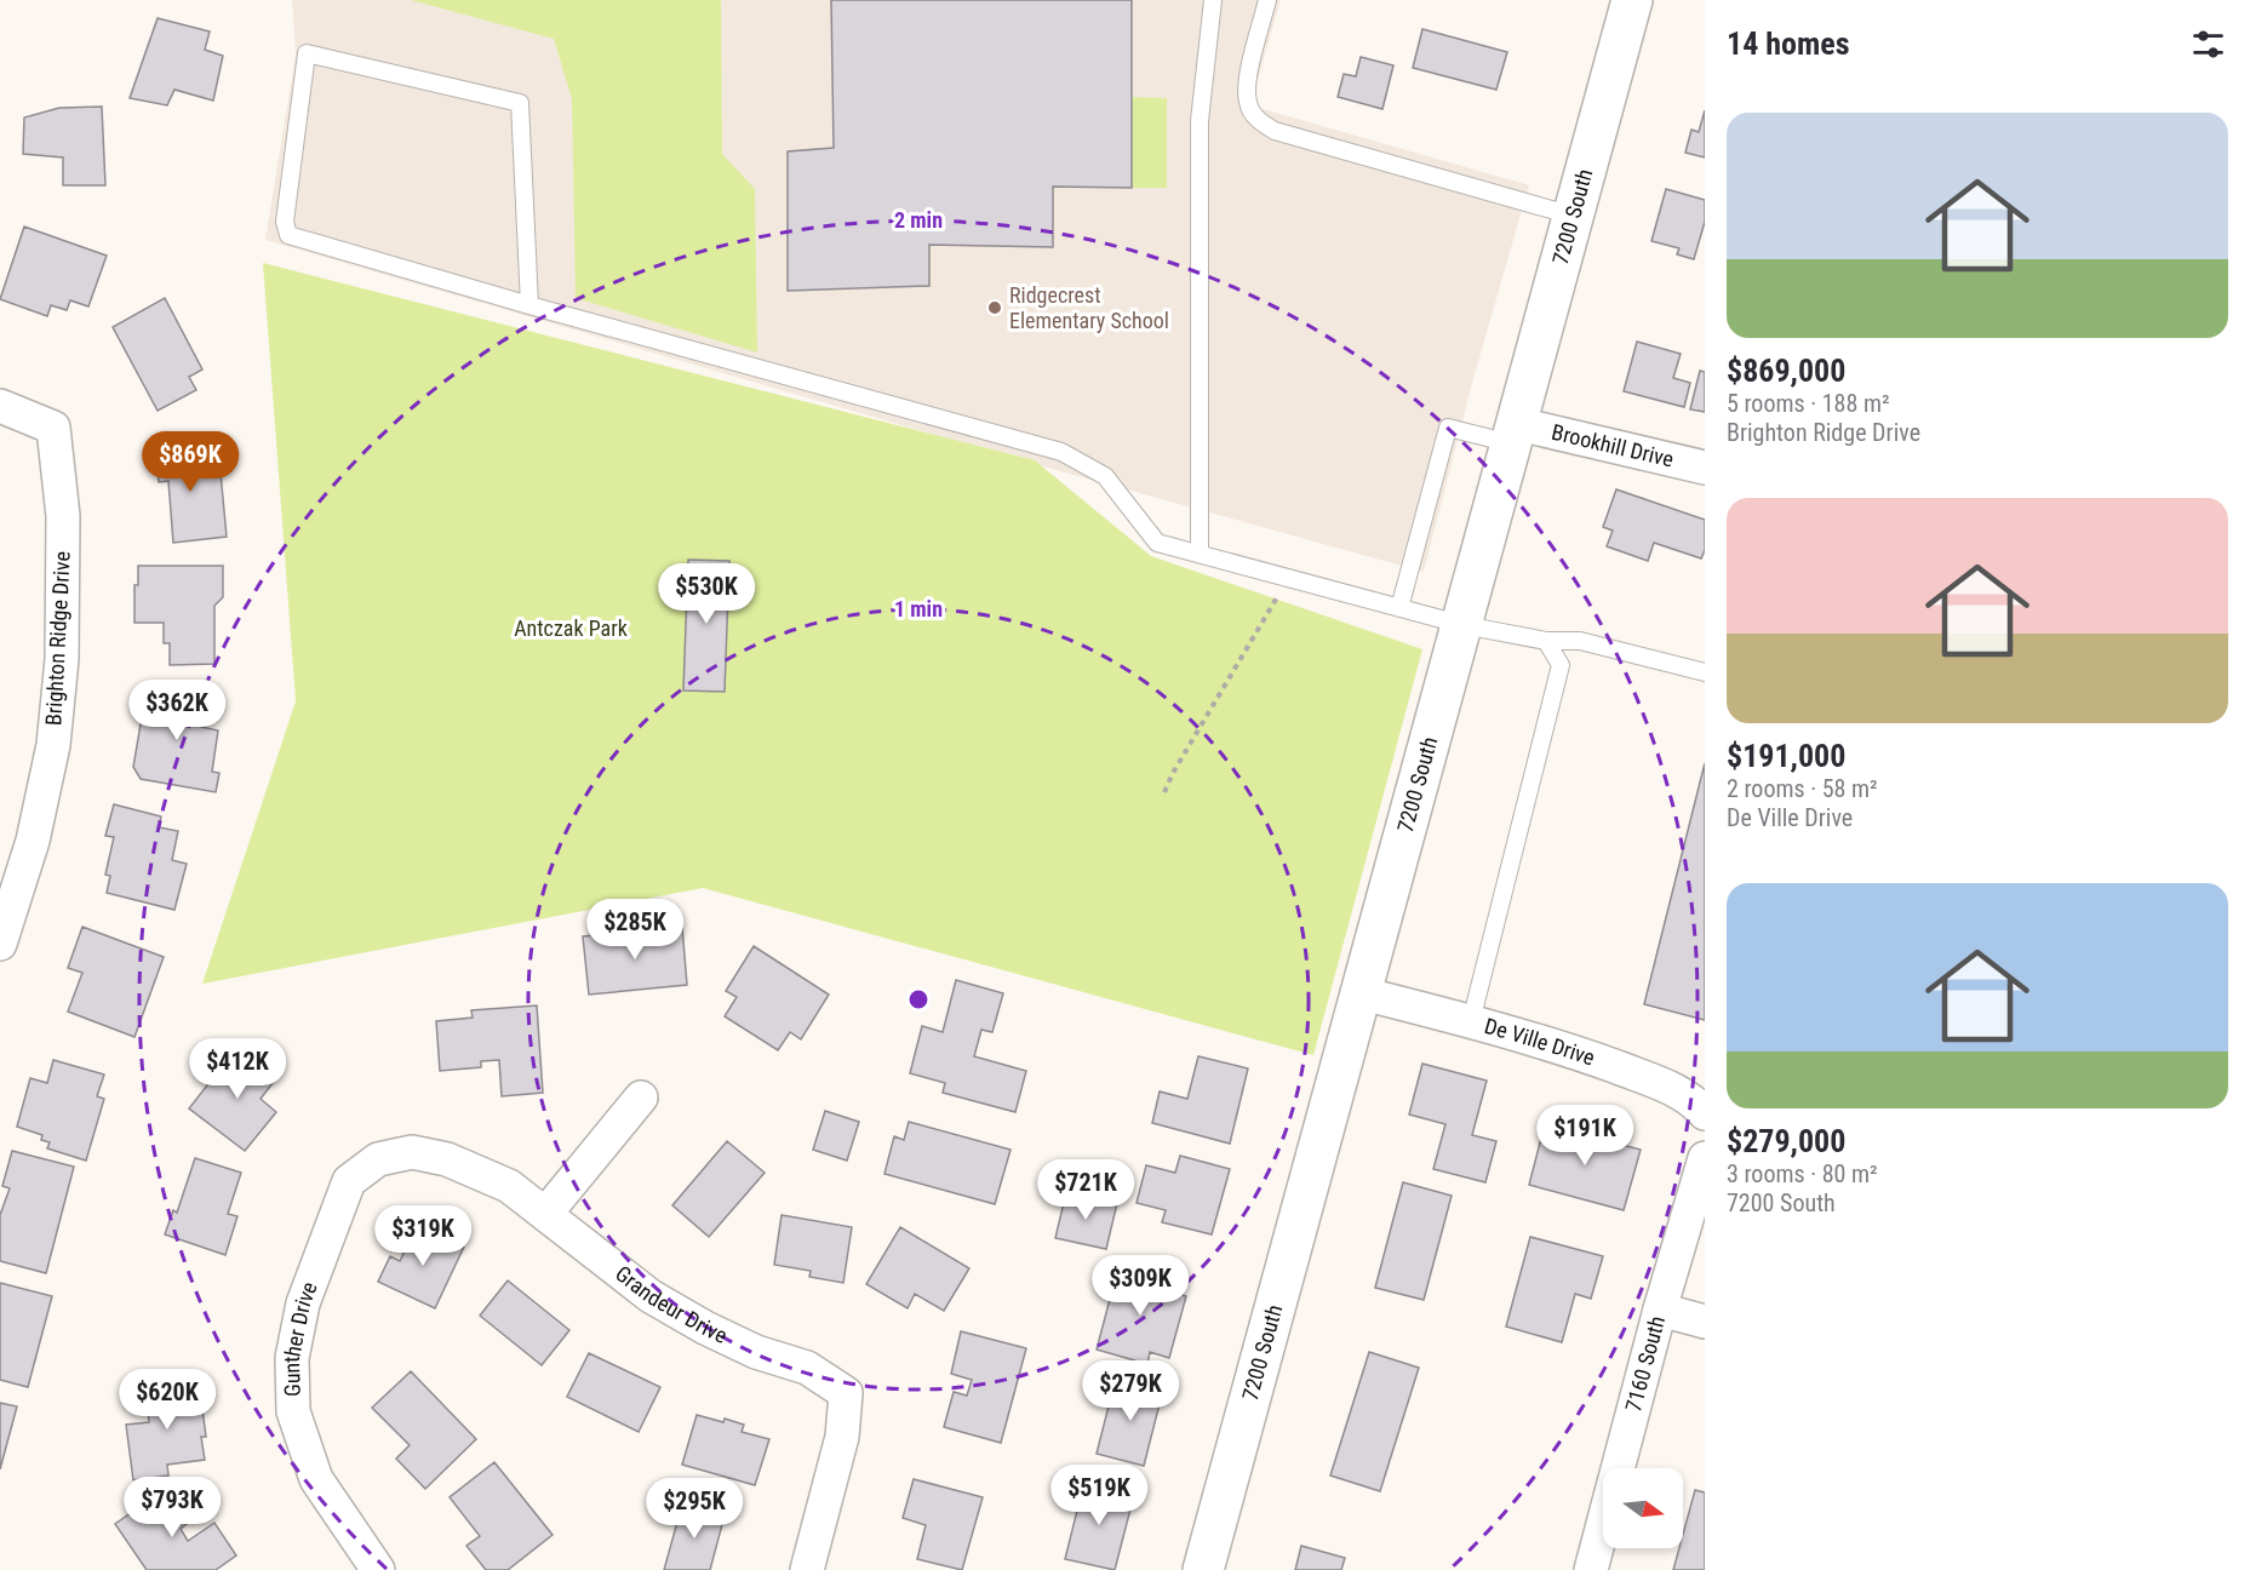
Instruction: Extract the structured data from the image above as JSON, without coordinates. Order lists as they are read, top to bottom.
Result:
{
  "streets": {
    "street": [
      "7200 South",
      "Brookhill Drive",
      "Brighton Ridge Drive",
      "De Ville Drive",
      "Grandeur Drive",
      "Gunther Drive",
      "7160 South"
    ]
  },
  "crossings": [
    ["7200 South", "Brookhill Drive"],
    ["7200 South", "De Ville Drive"],
    ["Grandeur Drive", "Gunther Drive"]
  ],
  "parks": ["Antczak Park"],
  "places": ["Ridgecrest Elementary School"],
  "north": "right",
  "page": {
    "heading": "14 homes",
    "list": [
      {
        "name": "$869,000",
        "note": "5 rooms · 188 m² · Brighton Ridge Drive"
      },
      {
        "name": "$191,000",
        "note": "2 rooms · 58 m² · De Ville Drive"
      },
      {
        "name": "$279,000",
        "note": "3 rooms · 80 m² · 7200 South"
      }
    ],
    "price": [
      "$869K",
      "$530K",
      "$362K",
      "$285K",
      "$412K",
      "$191K",
      "$721K",
      "$319K",
      "$309K",
      "$279K",
      "$620K",
      "$519K",
      "$793K",
      "$295K"
    ]
  },
  "rings": ["2 min", "1 min"]
}
